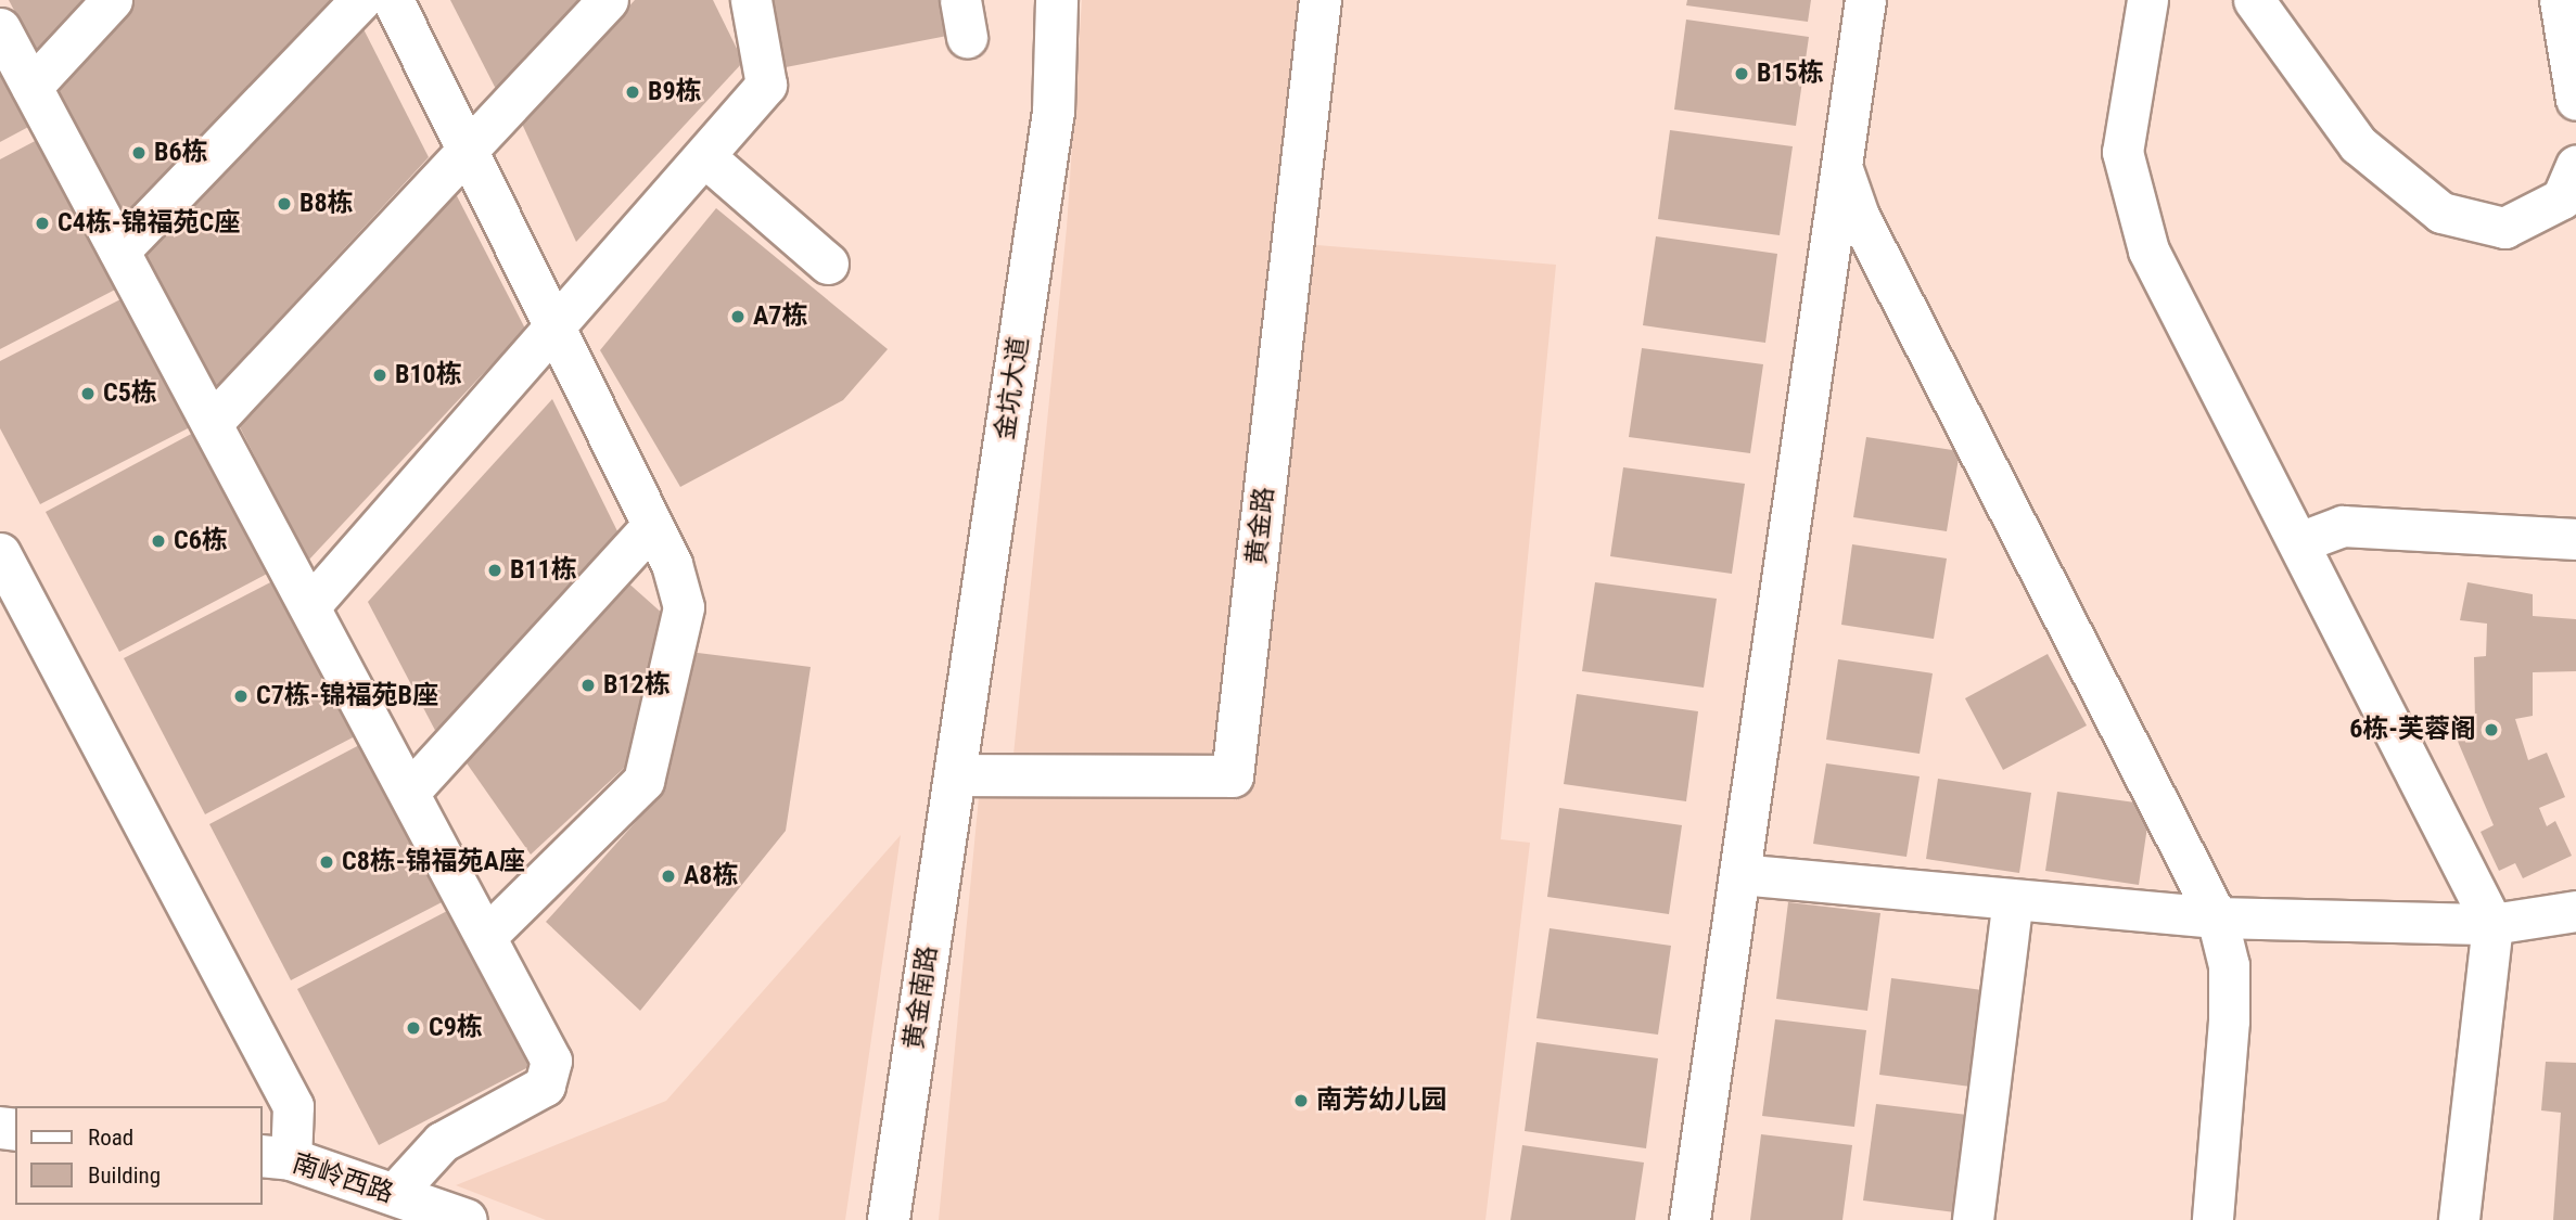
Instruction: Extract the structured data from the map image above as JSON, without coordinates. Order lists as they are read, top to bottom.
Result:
{
  "streets": {
    "street": [
      "金坑大道",
      "黄金路",
      "黄金南路",
      "南岭西路"
    ]
  },
  "crossings": [
    ["金坑大道", "黄金路"],
    ["金坑大道", "黄金南路"],
    ["黄金路", "黄金南路"]
  ],
  "places": [
    "B15栋",
    "B9栋",
    "B6栋",
    "B8栋",
    "C4栋-锦福苑C座",
    "A7栋",
    "B10栋",
    "C5栋",
    "C6栋",
    "B11栋",
    "B12栋",
    "C7栋-锦福苑B座",
    "6栋-芙蓉阁",
    "C8栋-锦福苑A座",
    "A8栋",
    "C9栋",
    "南芳幼儿园"
  ],
  "legend": ["Road", "Building"]
}
